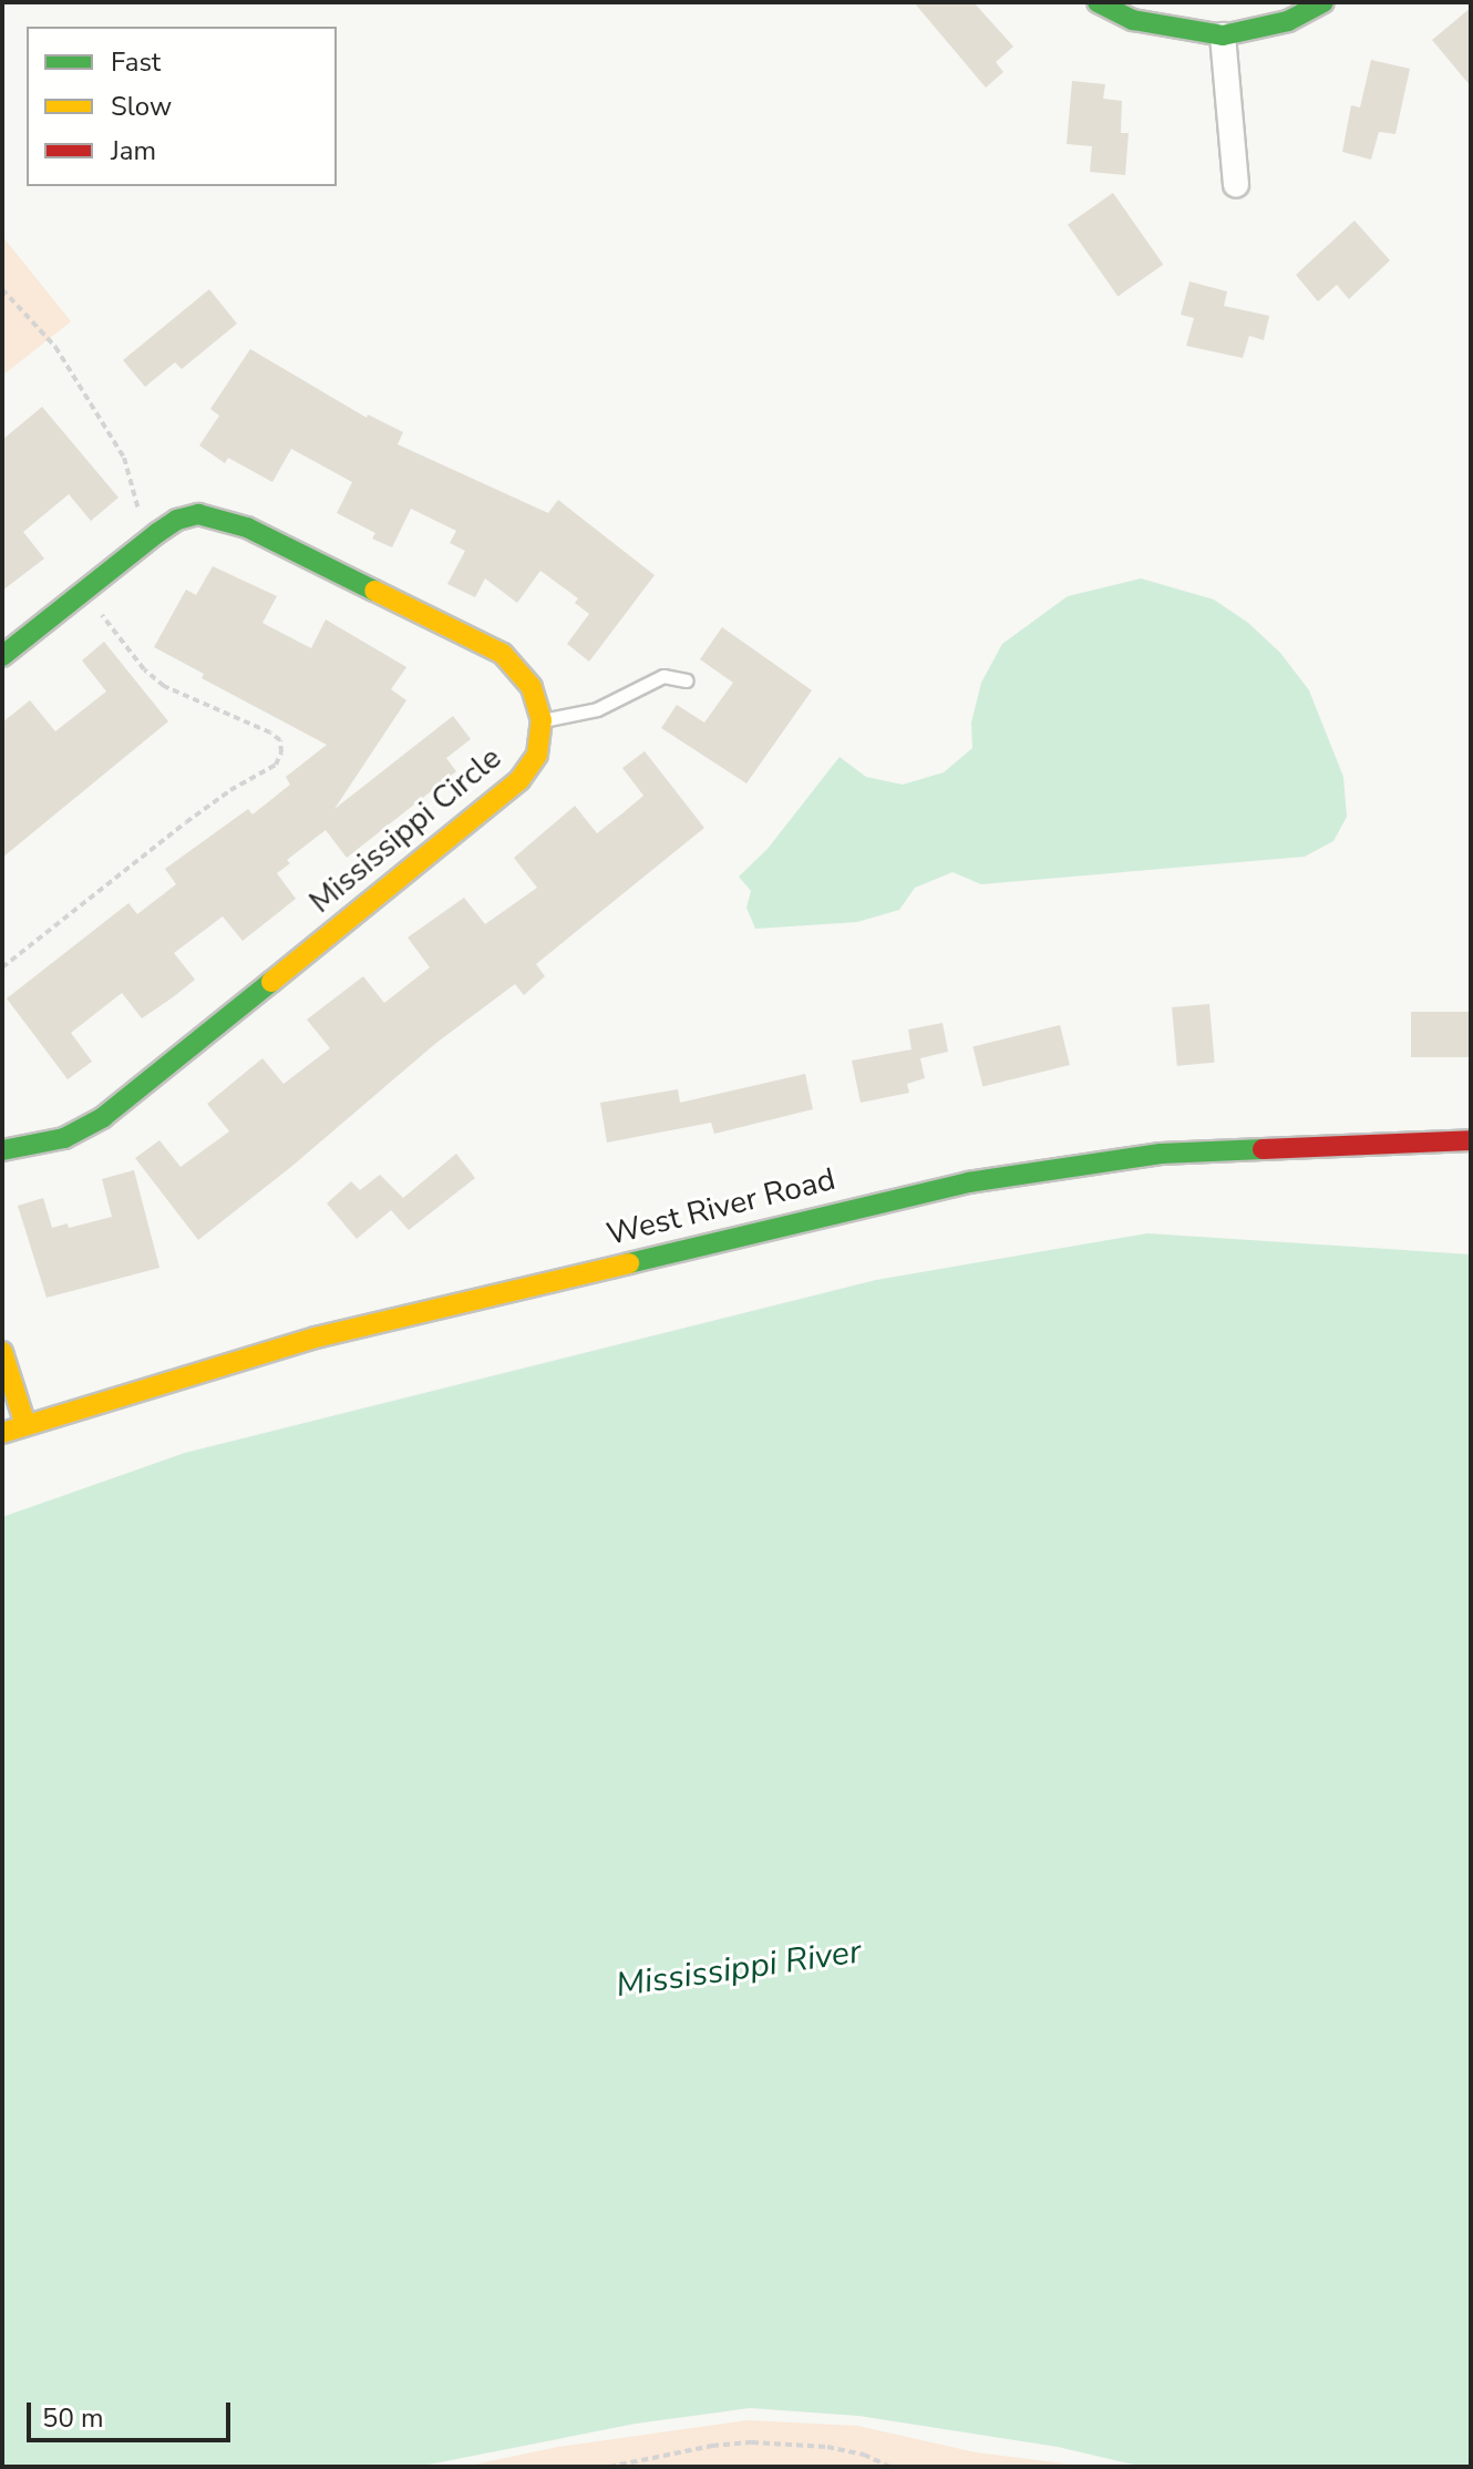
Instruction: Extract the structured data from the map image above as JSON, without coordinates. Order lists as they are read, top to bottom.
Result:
{
  "streets": {
    "street": ["Mississippi Circle", "West River Road"]
  },
  "water": ["Mississippi River"],
  "legend": ["Fast", "Slow", "Jam"],
  "scale_bar": "50 m"
}
